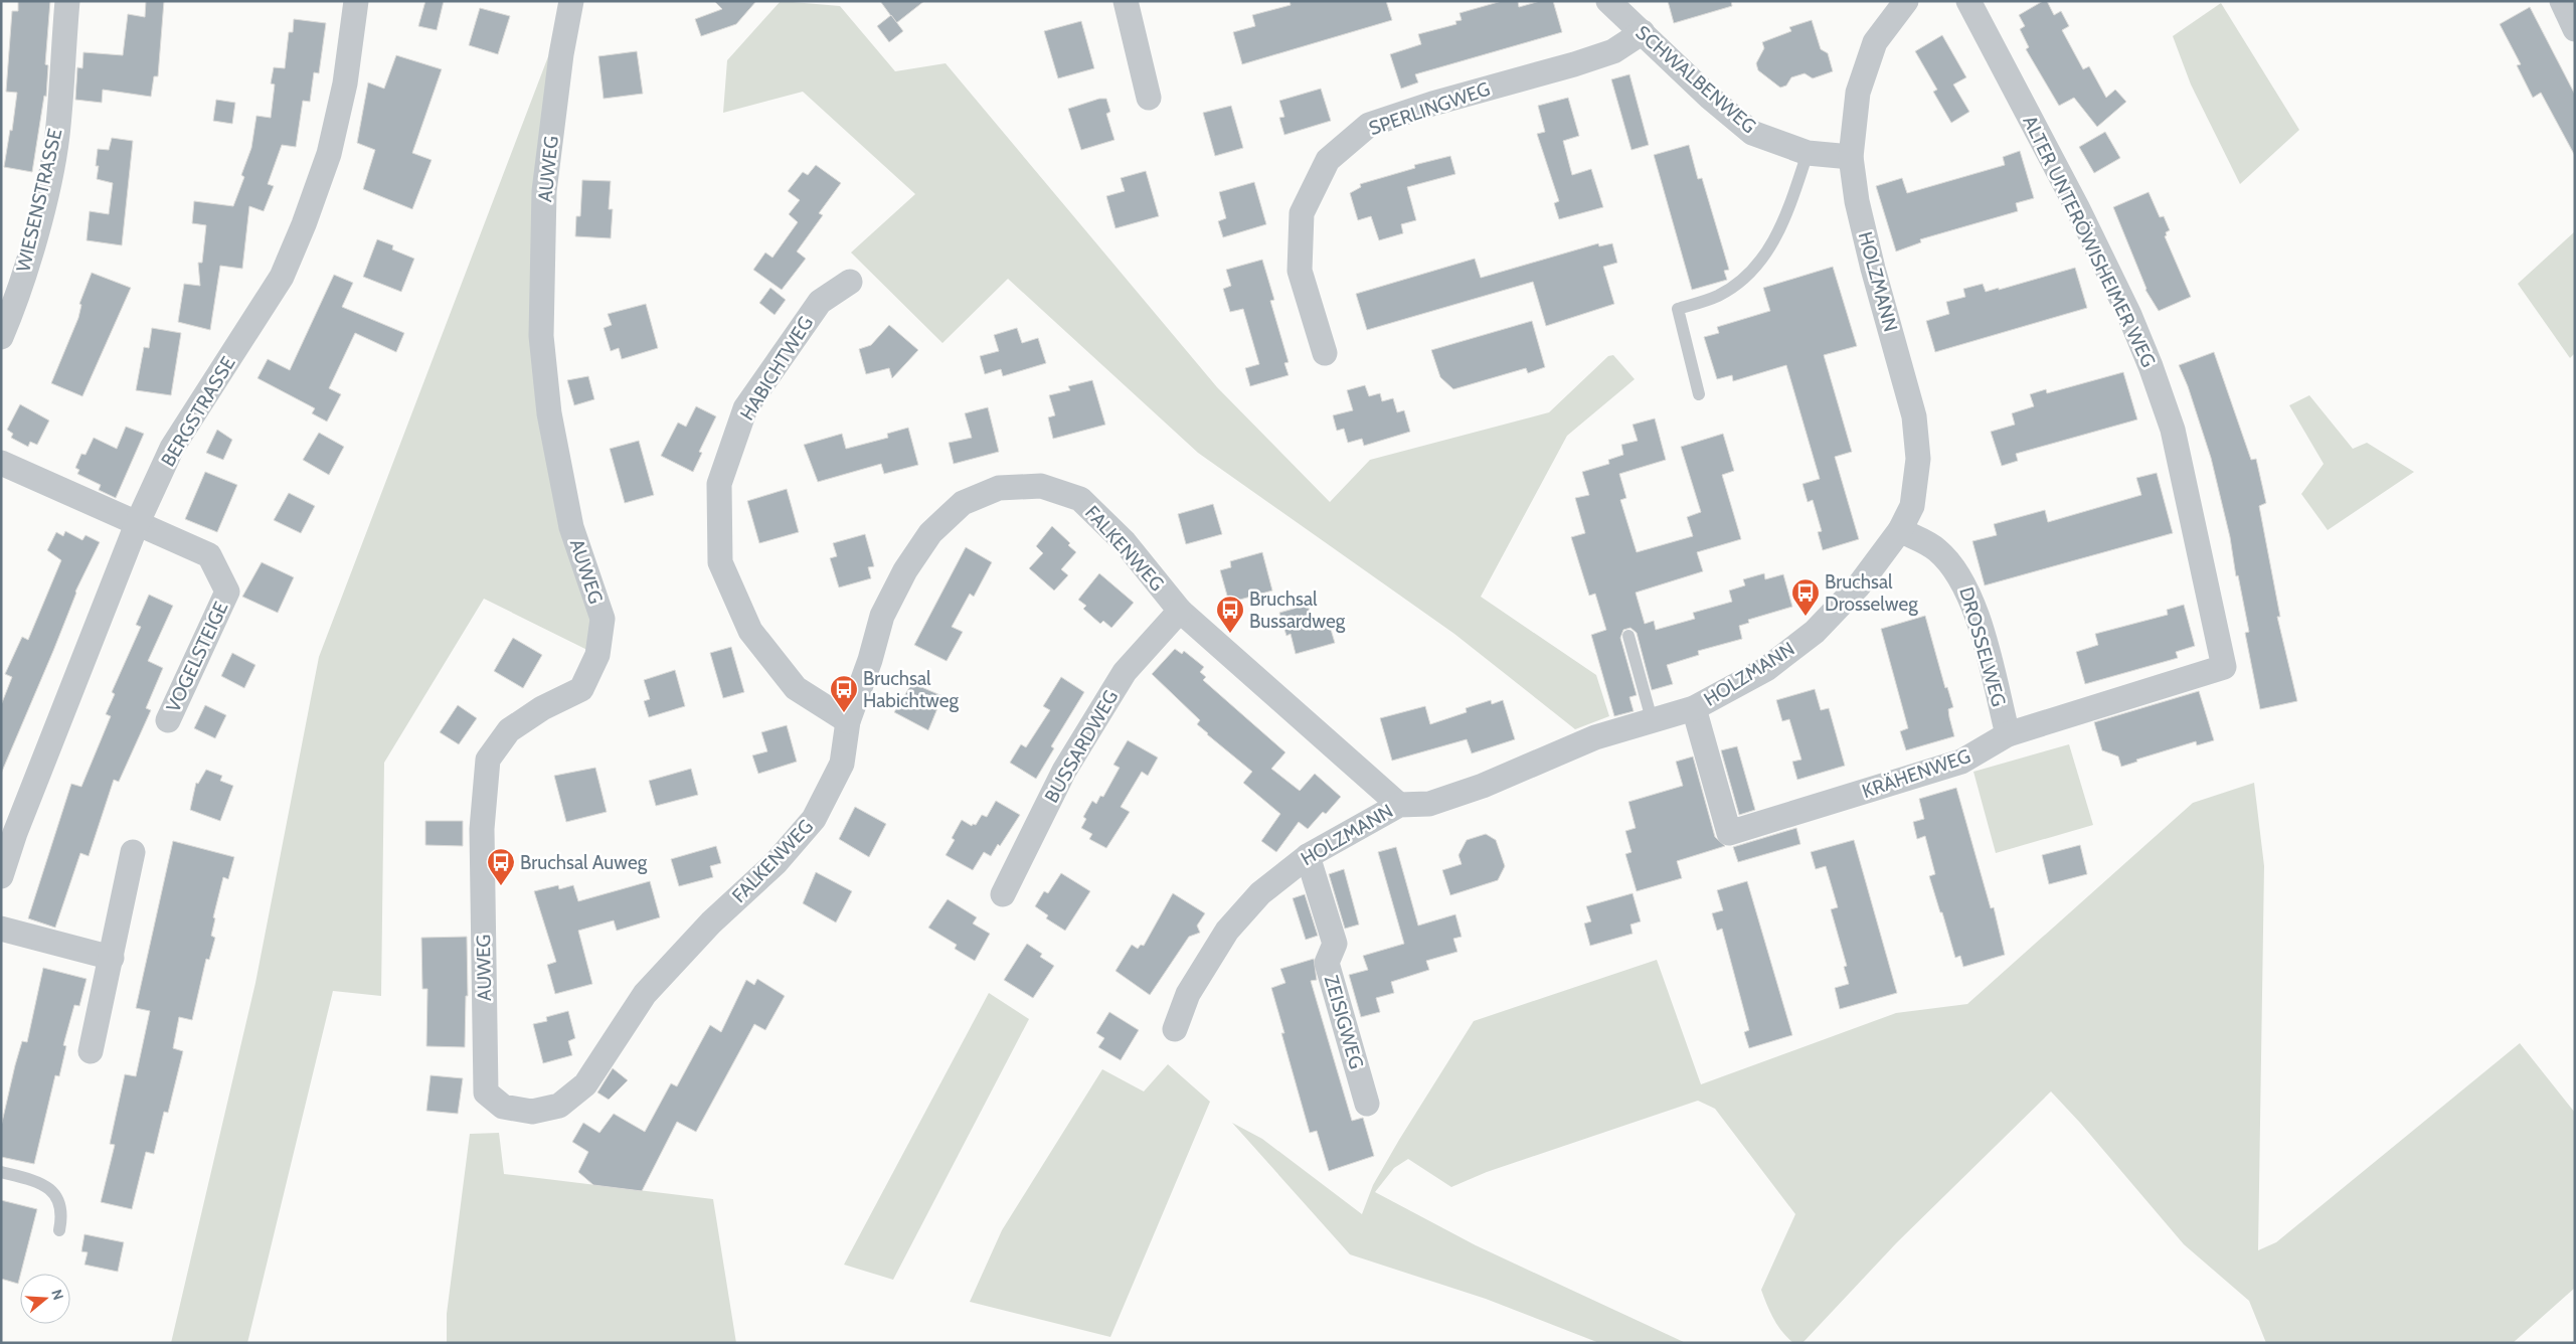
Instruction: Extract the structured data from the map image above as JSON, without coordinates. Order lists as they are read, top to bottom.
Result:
{
  "streets": {
    "street": [
      "SCHWALBENWEG",
      "SPERLINGWEG",
      "AUWEG",
      "WIESENSTRASSE",
      "ALTER UNTERÖWISHEIMER WEG",
      "HOLZMANN",
      "HABICHTWEG",
      "BERGSTRASSE",
      "FALKENWEG",
      "DROSSELWEG",
      "VOGELSTEIGE",
      "BUSSARDWEG",
      "KRÄHENWEG",
      "ZEISIGWEG"
    ]
  },
  "crossings": [
    ["SCHWALBENWEG", "SPERLINGWEG"],
    ["SCHWALBENWEG", "HOLZMANN"],
    ["AUWEG", "FALKENWEG"],
    ["ALTER UNTERÖWISHEIMER WEG", "KRÄHENWEG"],
    ["HOLZMANN", "FALKENWEG"],
    ["HOLZMANN", "DROSSELWEG"],
    ["HOLZMANN", "KRÄHENWEG"],
    ["HOLZMANN", "ZEISIGWEG"],
    ["HABICHTWEG", "FALKENWEG"],
    ["BERGSTRASSE", "VOGELSTEIGE"],
    ["FALKENWEG", "BUSSARDWEG"],
    ["DROSSELWEG", "KRÄHENWEG"]
  ],
  "places": {
    "bus stop": [
      "Bruchsal Drosselweg",
      "Bruchsal Bussardweg",
      "Bruchsal Habichtweg",
      "Bruchsal Auweg"
    ]
  },
  "north": "right"
}
